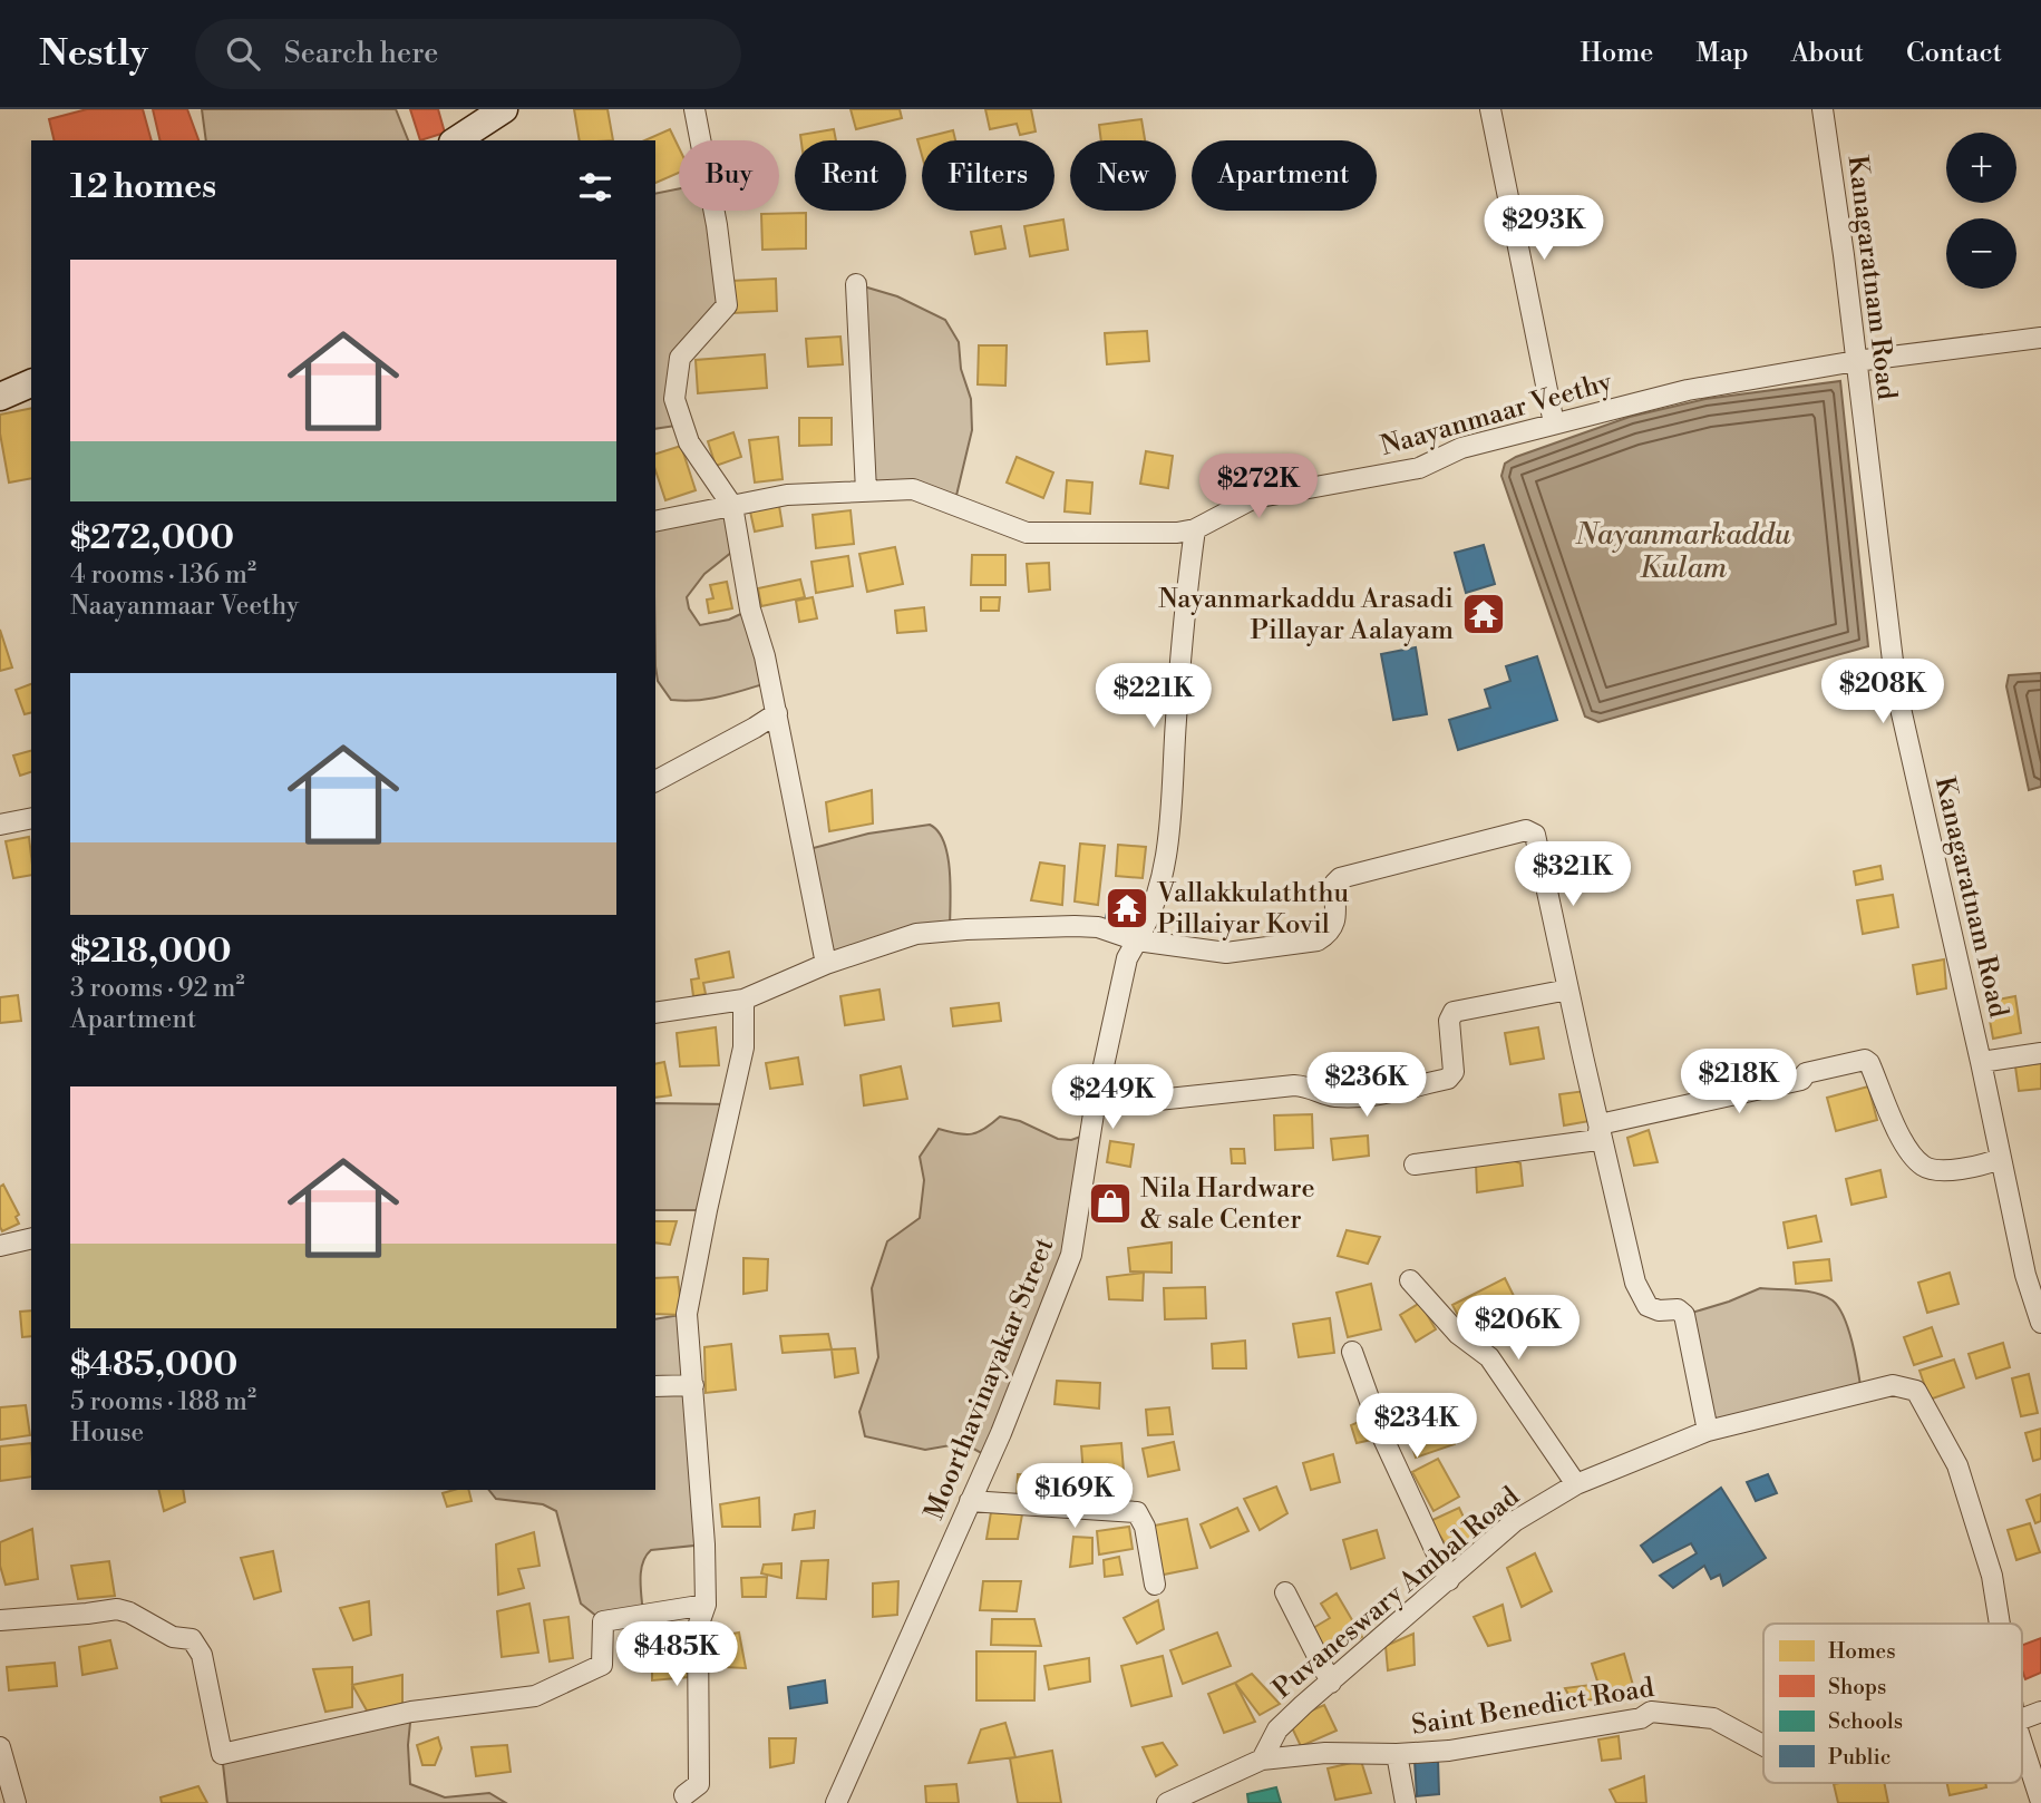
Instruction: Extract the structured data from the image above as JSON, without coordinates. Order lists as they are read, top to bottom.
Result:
{
  "streets": {
    "street": [
      "Kanagaratnam Road",
      "Naayanmaar Veethy",
      "Moorthavinayakar Street",
      "Puvaneswary Ambal Road",
      "Saint Benedict Road"
    ]
  },
  "crossings": [
    ["Kanagaratnam Road", "Naayanmaar Veethy"],
    ["Naayanmaar Veethy", "Moorthavinayakar Street"],
    ["Puvaneswary Ambal Road", "Saint Benedict Road"]
  ],
  "water": ["Nayanmarkaddu Kulam"],
  "places": {
    "temple": ["Nayanmarkaddu Arasadi Pillayar Aalayam", "Vallakkulaththu Pillaiyar Kovil"],
    "shop": ["Nila Hardware & sale Center"]
  },
  "legend": [
    "Homes",
    "Shops",
    "Schools",
    "Public"
  ],
  "page": {
    "header": "Nestly",
    "search": "Search here",
    "nav": [
      "Home",
      "Map",
      "About",
      "Contact"
    ],
    "map_buttons": ["+", "−"],
    "chip": [
      "Buy",
      "Rent",
      "Filters",
      "New",
      "Apartment"
    ],
    "heading": "12 homes",
    "price": [
      "$293K",
      "$272K",
      "$208K",
      "$221K",
      "$321K",
      "$218K",
      "$236K",
      "$249K",
      "$206K",
      "$234K",
      "$169K",
      "$485K"
    ],
    "list": [
      {
        "name": "$272,000",
        "note": "4 rooms · 136 m² · Naayanmaar Veethy"
      },
      {
        "name": "$218,000",
        "note": "3 rooms · 92 m² · Apartment"
      },
      {
        "name": "$485,000",
        "note": "5 rooms · 188 m² · House"
      }
    ]
  }
}
